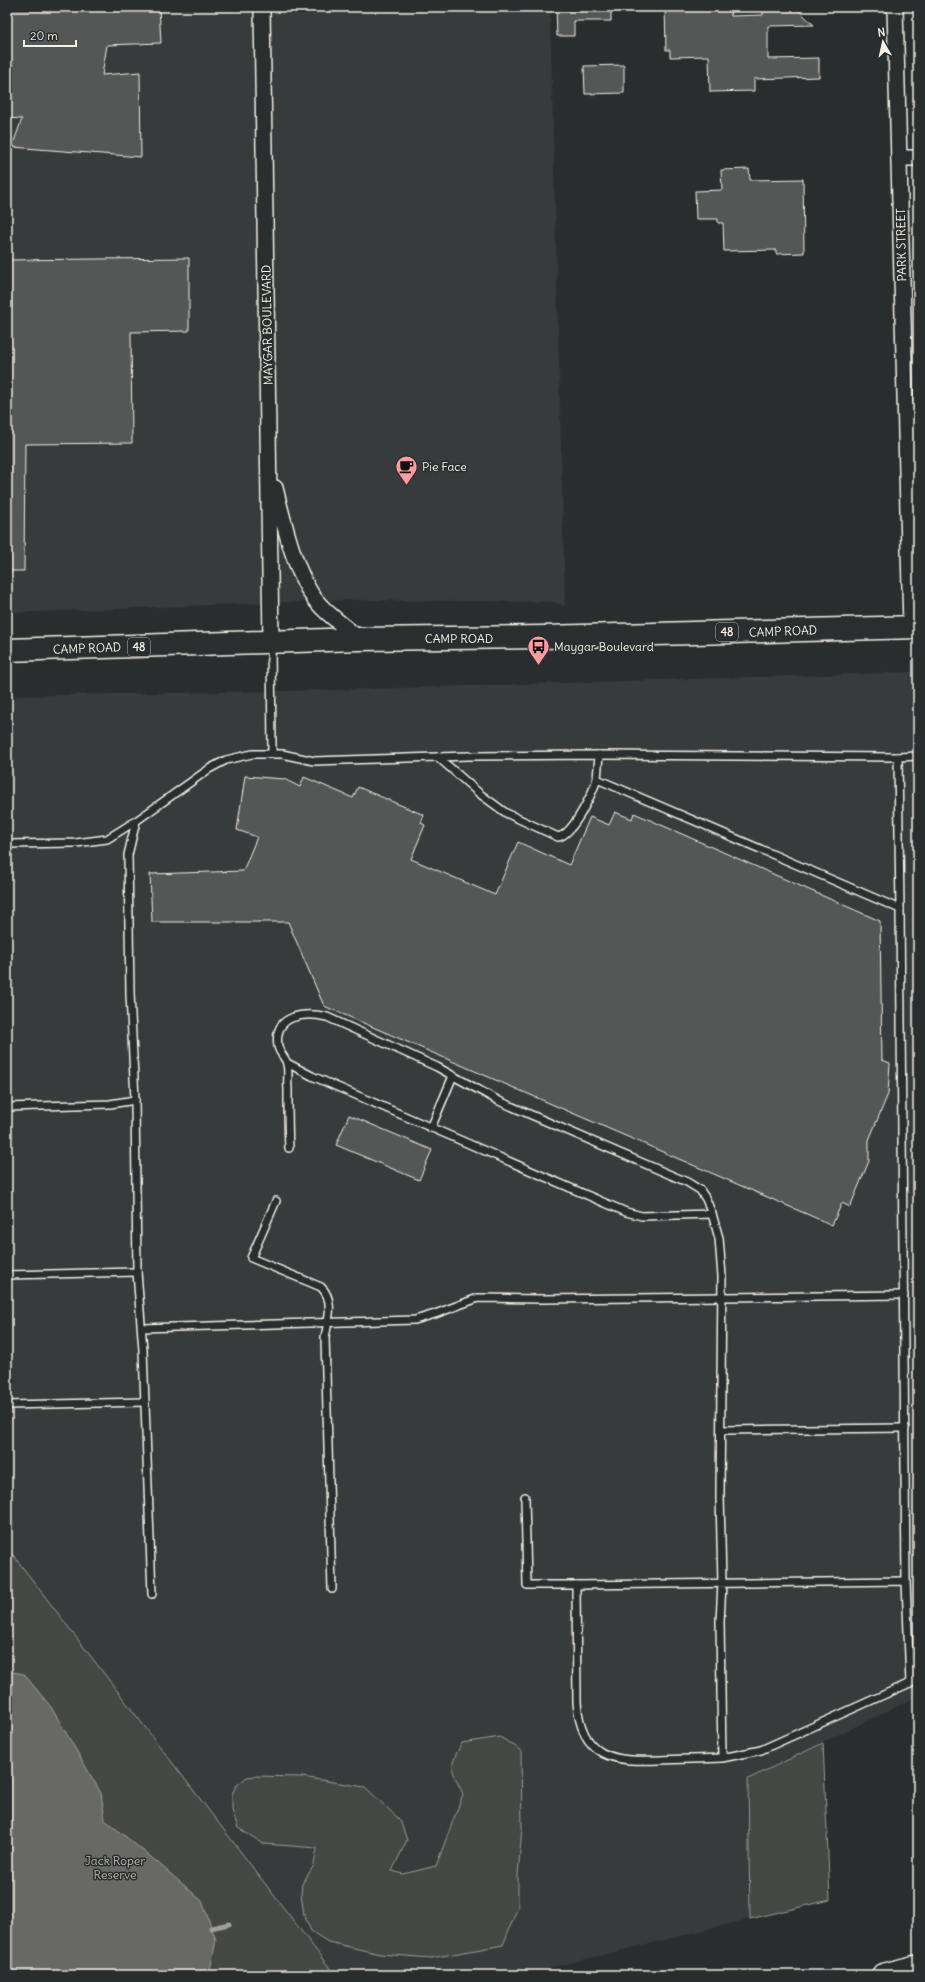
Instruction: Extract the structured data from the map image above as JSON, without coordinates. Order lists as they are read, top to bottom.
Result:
{
  "streets": {
    "main road": ["CAMP ROAD", "48"],
    "street": ["PARK STREET", "MAYGAR BOULEVARD"]
  },
  "crossings": [
    ["PARK STREET", "CAMP ROAD"],
    ["MAYGAR BOULEVARD", "CAMP ROAD"]
  ],
  "parks": ["Jack Roper Reserve"],
  "places": {
    "cafe": ["Pie Face"],
    "bus stop": ["Maygar Boulevard"]
  },
  "scale_bar": "20 m",
  "north": "top"
}
